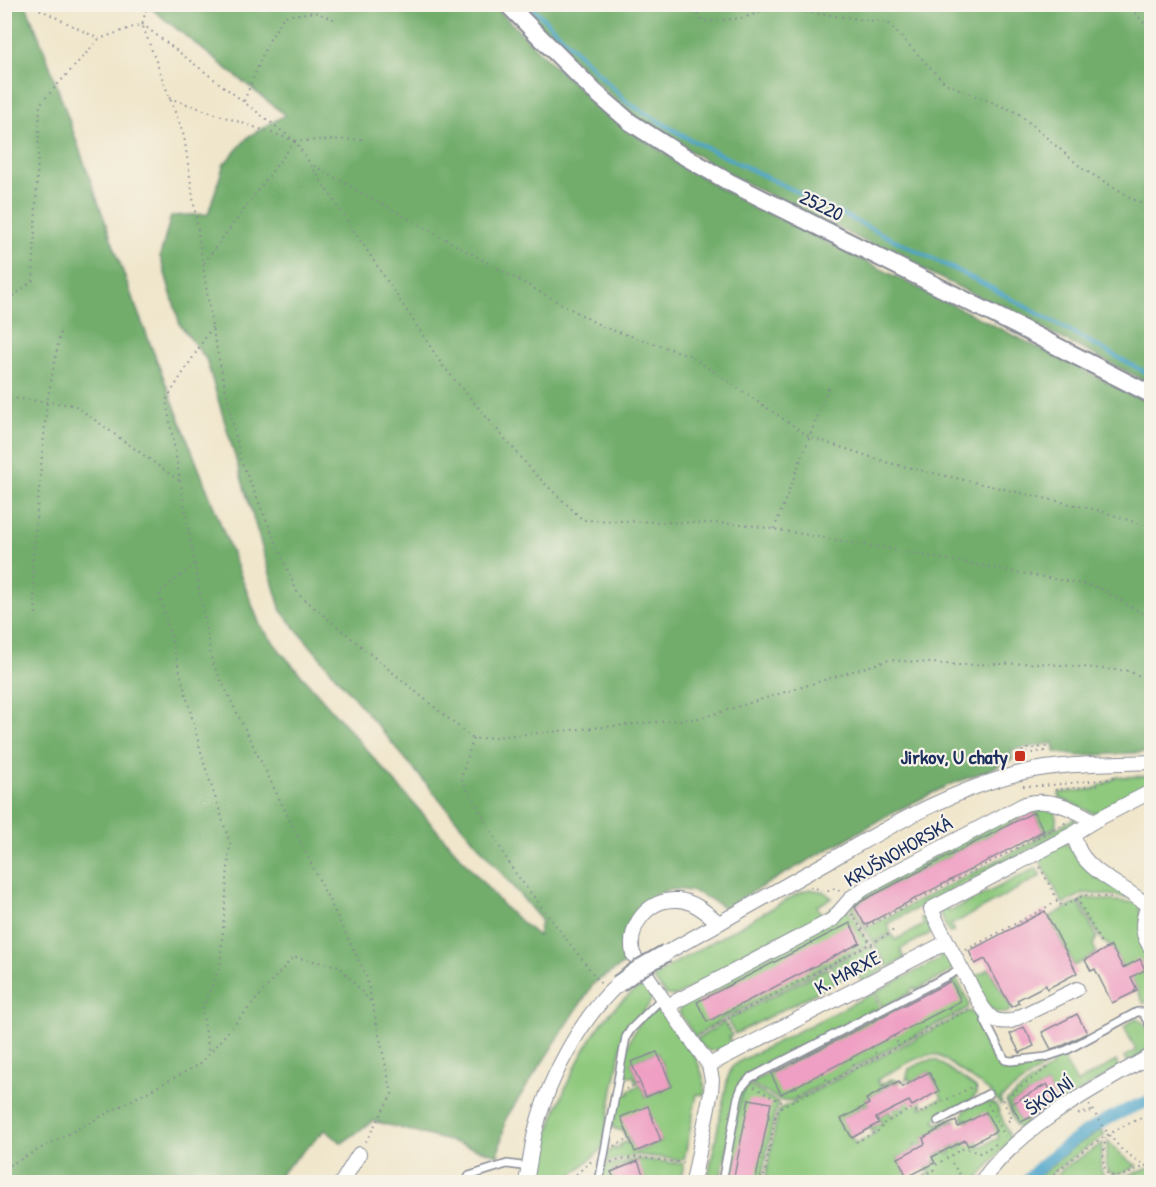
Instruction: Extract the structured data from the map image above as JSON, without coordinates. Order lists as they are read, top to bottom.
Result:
{
  "streets": {
    "street": [
      "25220",
      "KRUŠNOHORSKÁ",
      "K. MARXE",
      "ŠKOLNÍ"
    ]
  },
  "places": {
    "transit": ["Jirkov, U chaty"]
  }
}
